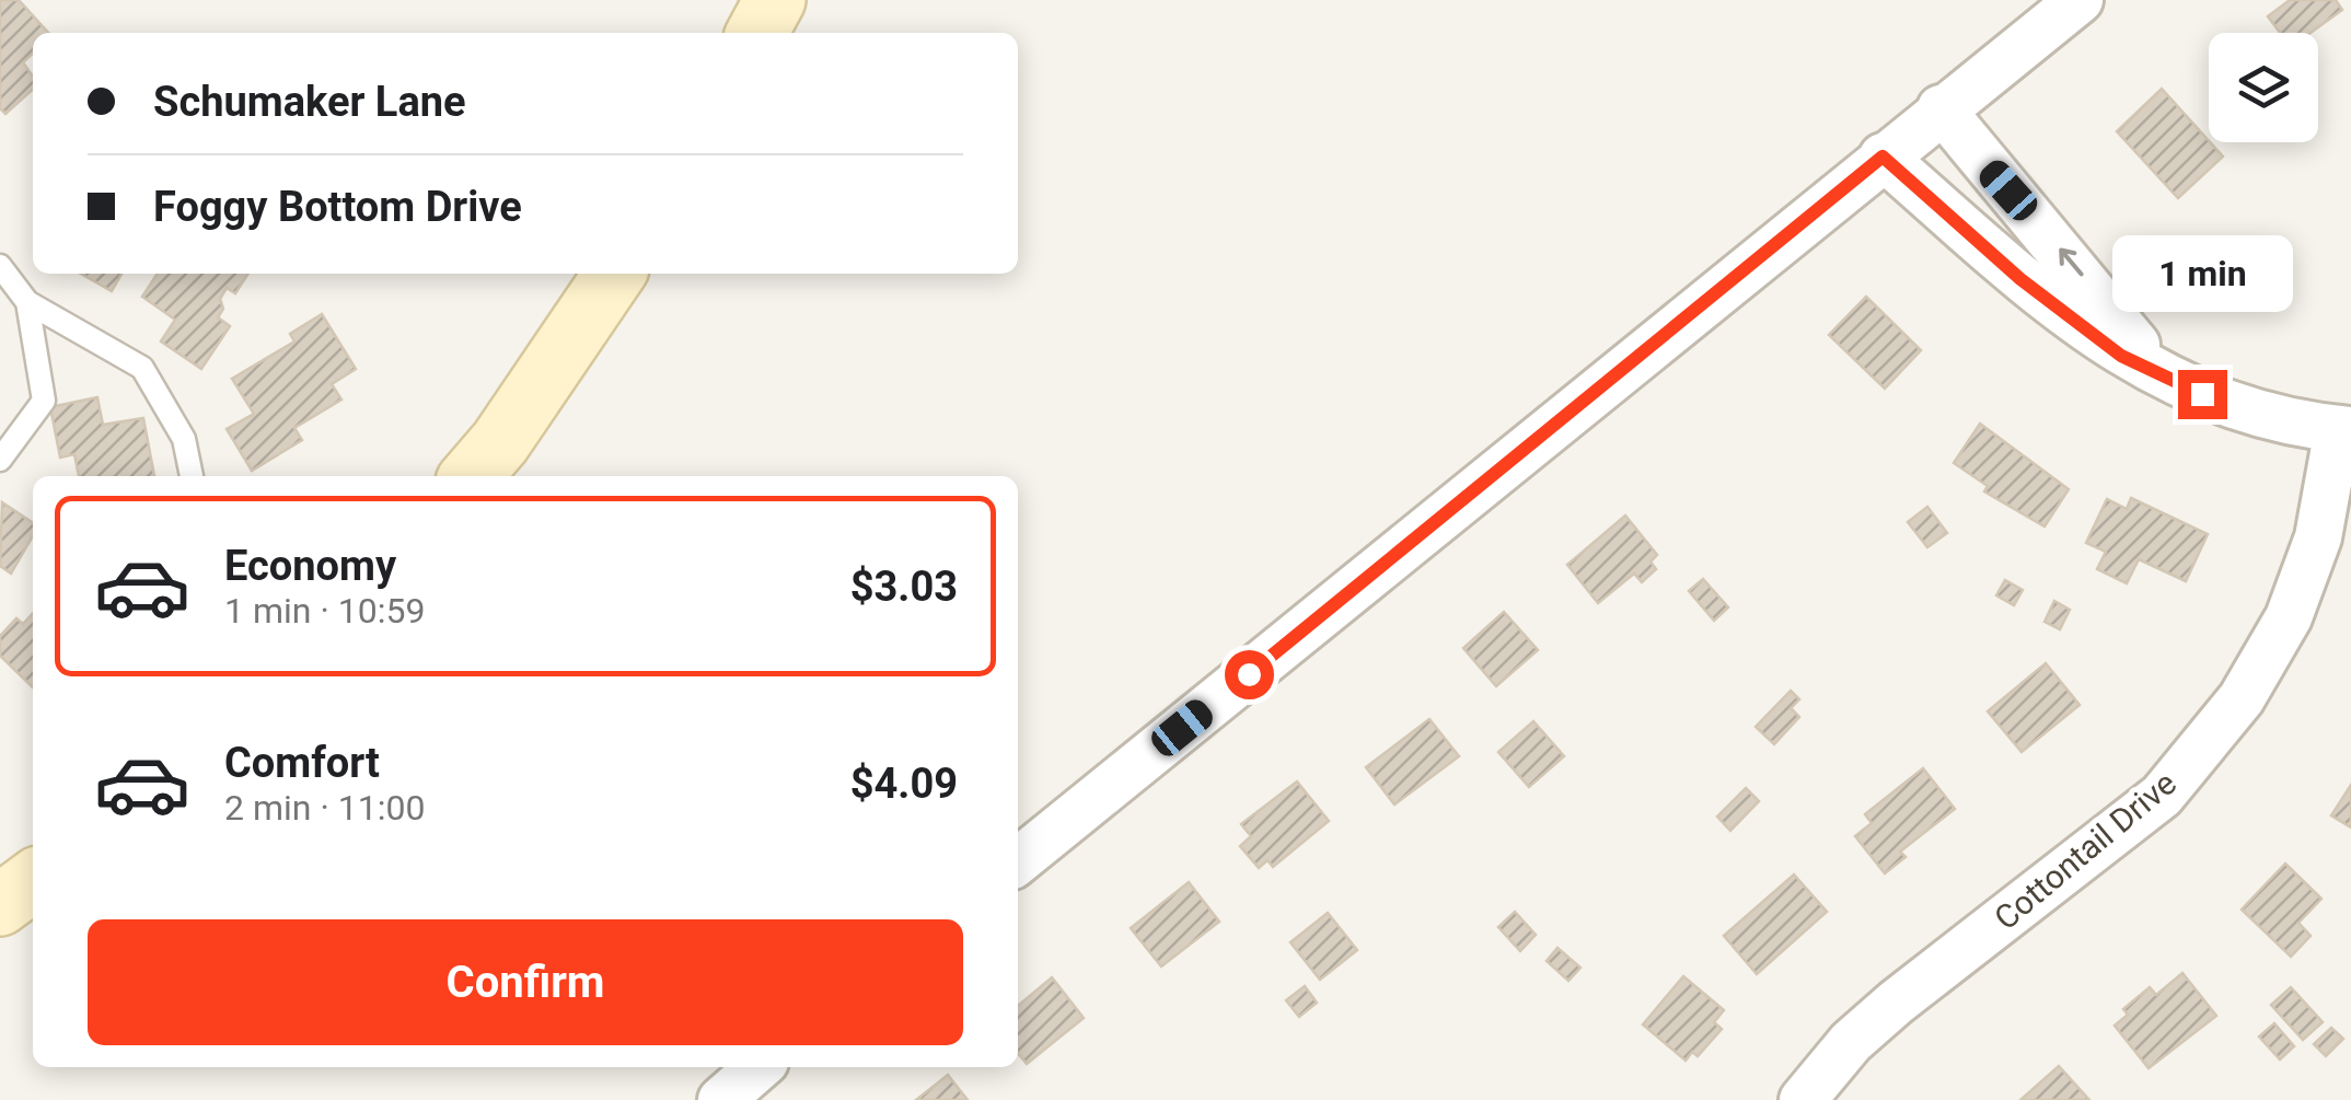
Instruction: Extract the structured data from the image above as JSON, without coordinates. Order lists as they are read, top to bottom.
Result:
{
  "streets": {
    "street": ["Cottontail Drive"]
  },
  "page": {
    "banner": ["Schumaker Lane", "Foggy Bottom Drive"],
    "bubble": "1 min",
    "list": [
      {
        "name": "Economy",
        "note": "1 min · 10:59",
        "value": "$3.03"
      },
      {
        "name": "Comfort",
        "note": "2 min · 11:00",
        "value": "$4.09"
      }
    ],
    "buttons": "Confirm"
  }
}
